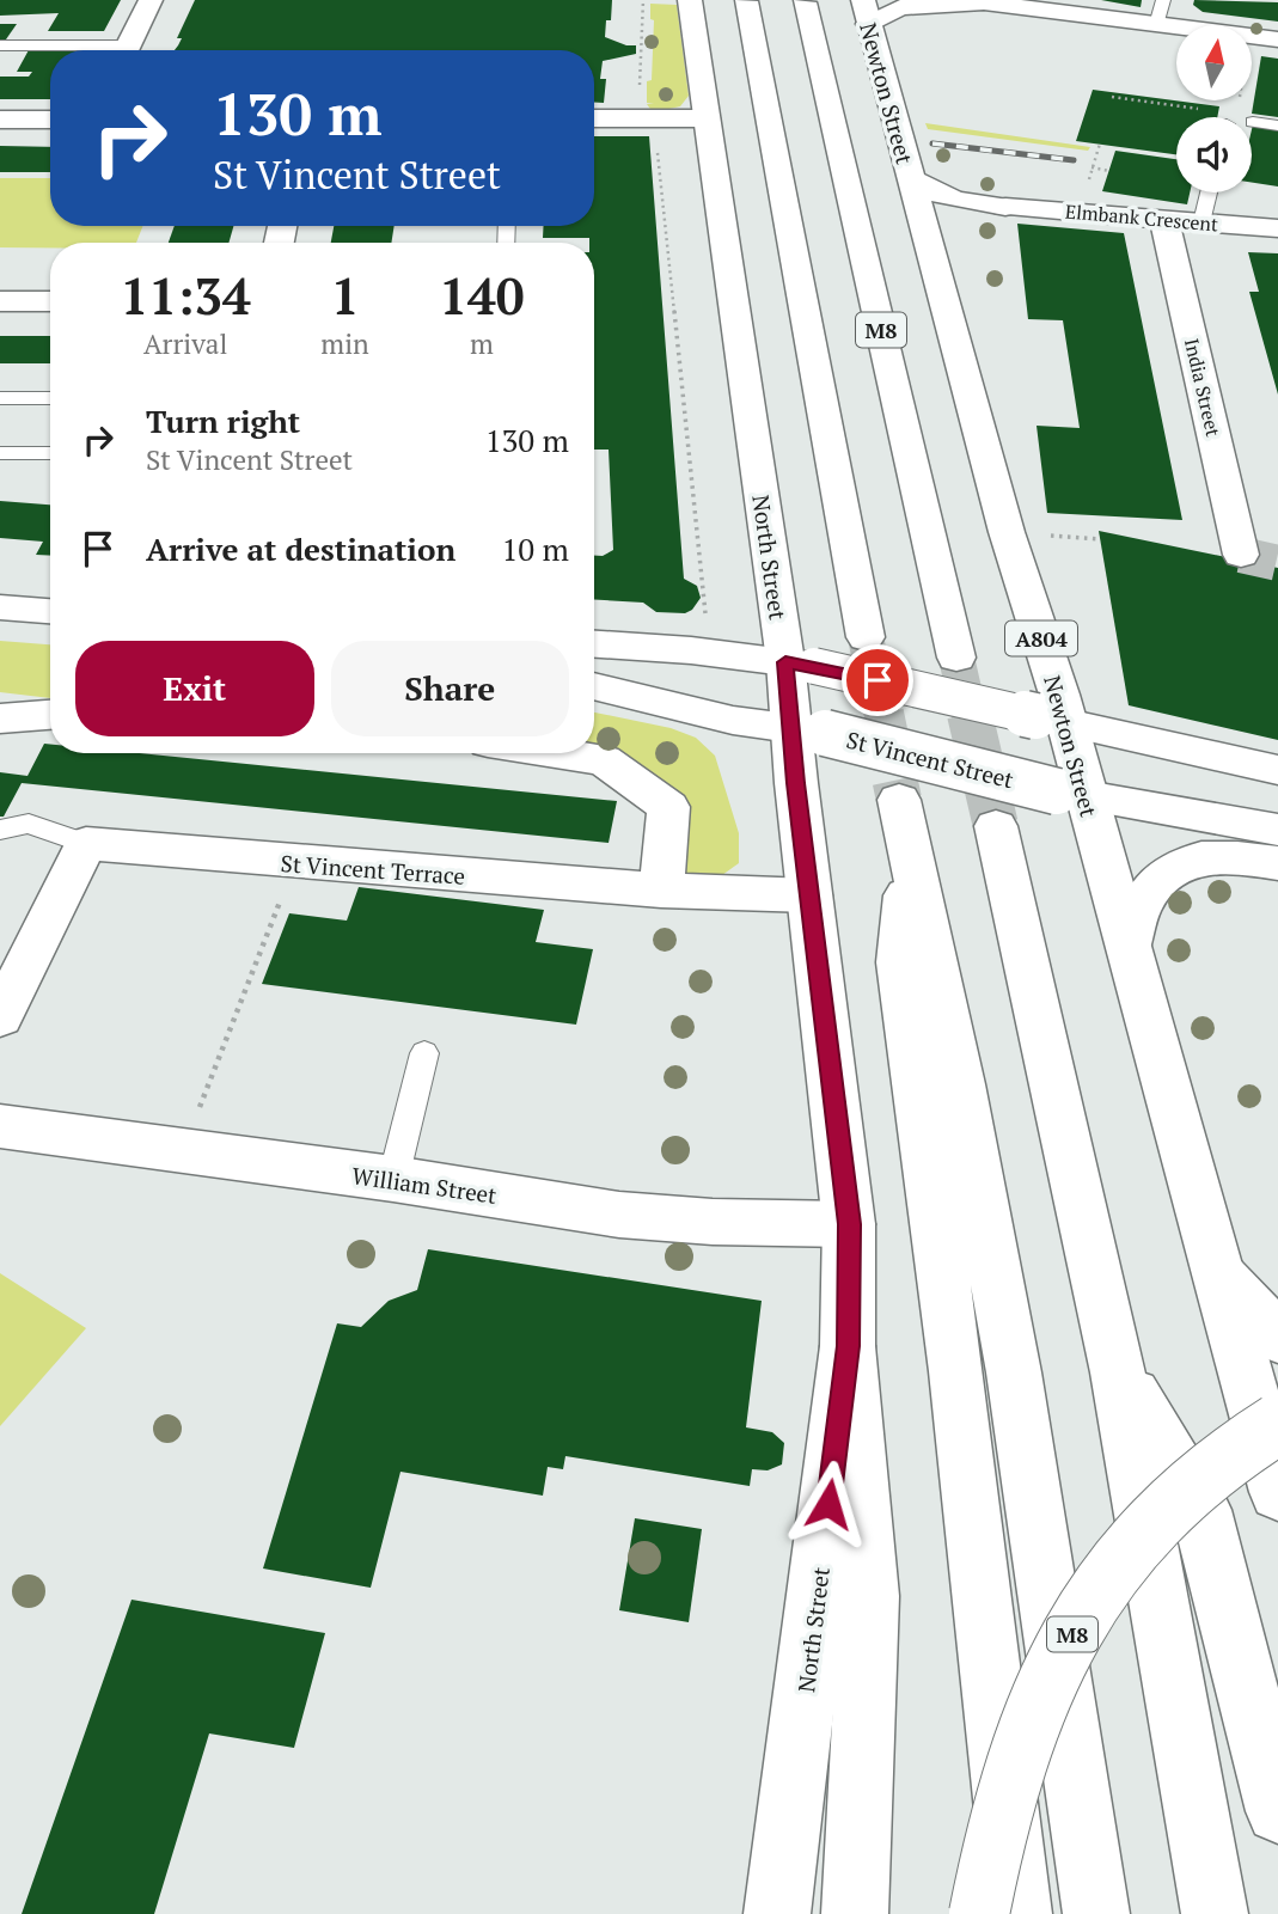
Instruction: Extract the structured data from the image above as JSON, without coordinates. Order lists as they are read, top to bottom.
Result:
{
  "streets": {
    "main road": [
      "Newton Street",
      "Elmbank Crescent",
      "M8",
      "India Street",
      "North Street",
      "A804",
      "St Vincent Street",
      "St Vincent Terrace",
      "William Street"
    ]
  },
  "crossings": [
    ["Newton Street", "St Vincent Street"],
    ["Elmbank Crescent", "India Street"],
    ["North Street", "St Vincent Street"],
    ["North Street", "St Vincent Terrace"],
    ["North Street", "William Street"]
  ],
  "north": "top",
  "page": {
    "turn": ["130 m", "St Vincent Street"],
    "eta": [
      "11:34",
      "Arrival",
      "1",
      "min",
      "140",
      "m"
    ],
    "list": [
      {
        "name": "Turn right",
        "note": "St Vincent Street",
        "value": "130 m"
      },
      {
        "name": "Arrive at destination",
        "value": "10 m"
      }
    ],
    "buttons": ["Exit", "Share"]
  }
}
